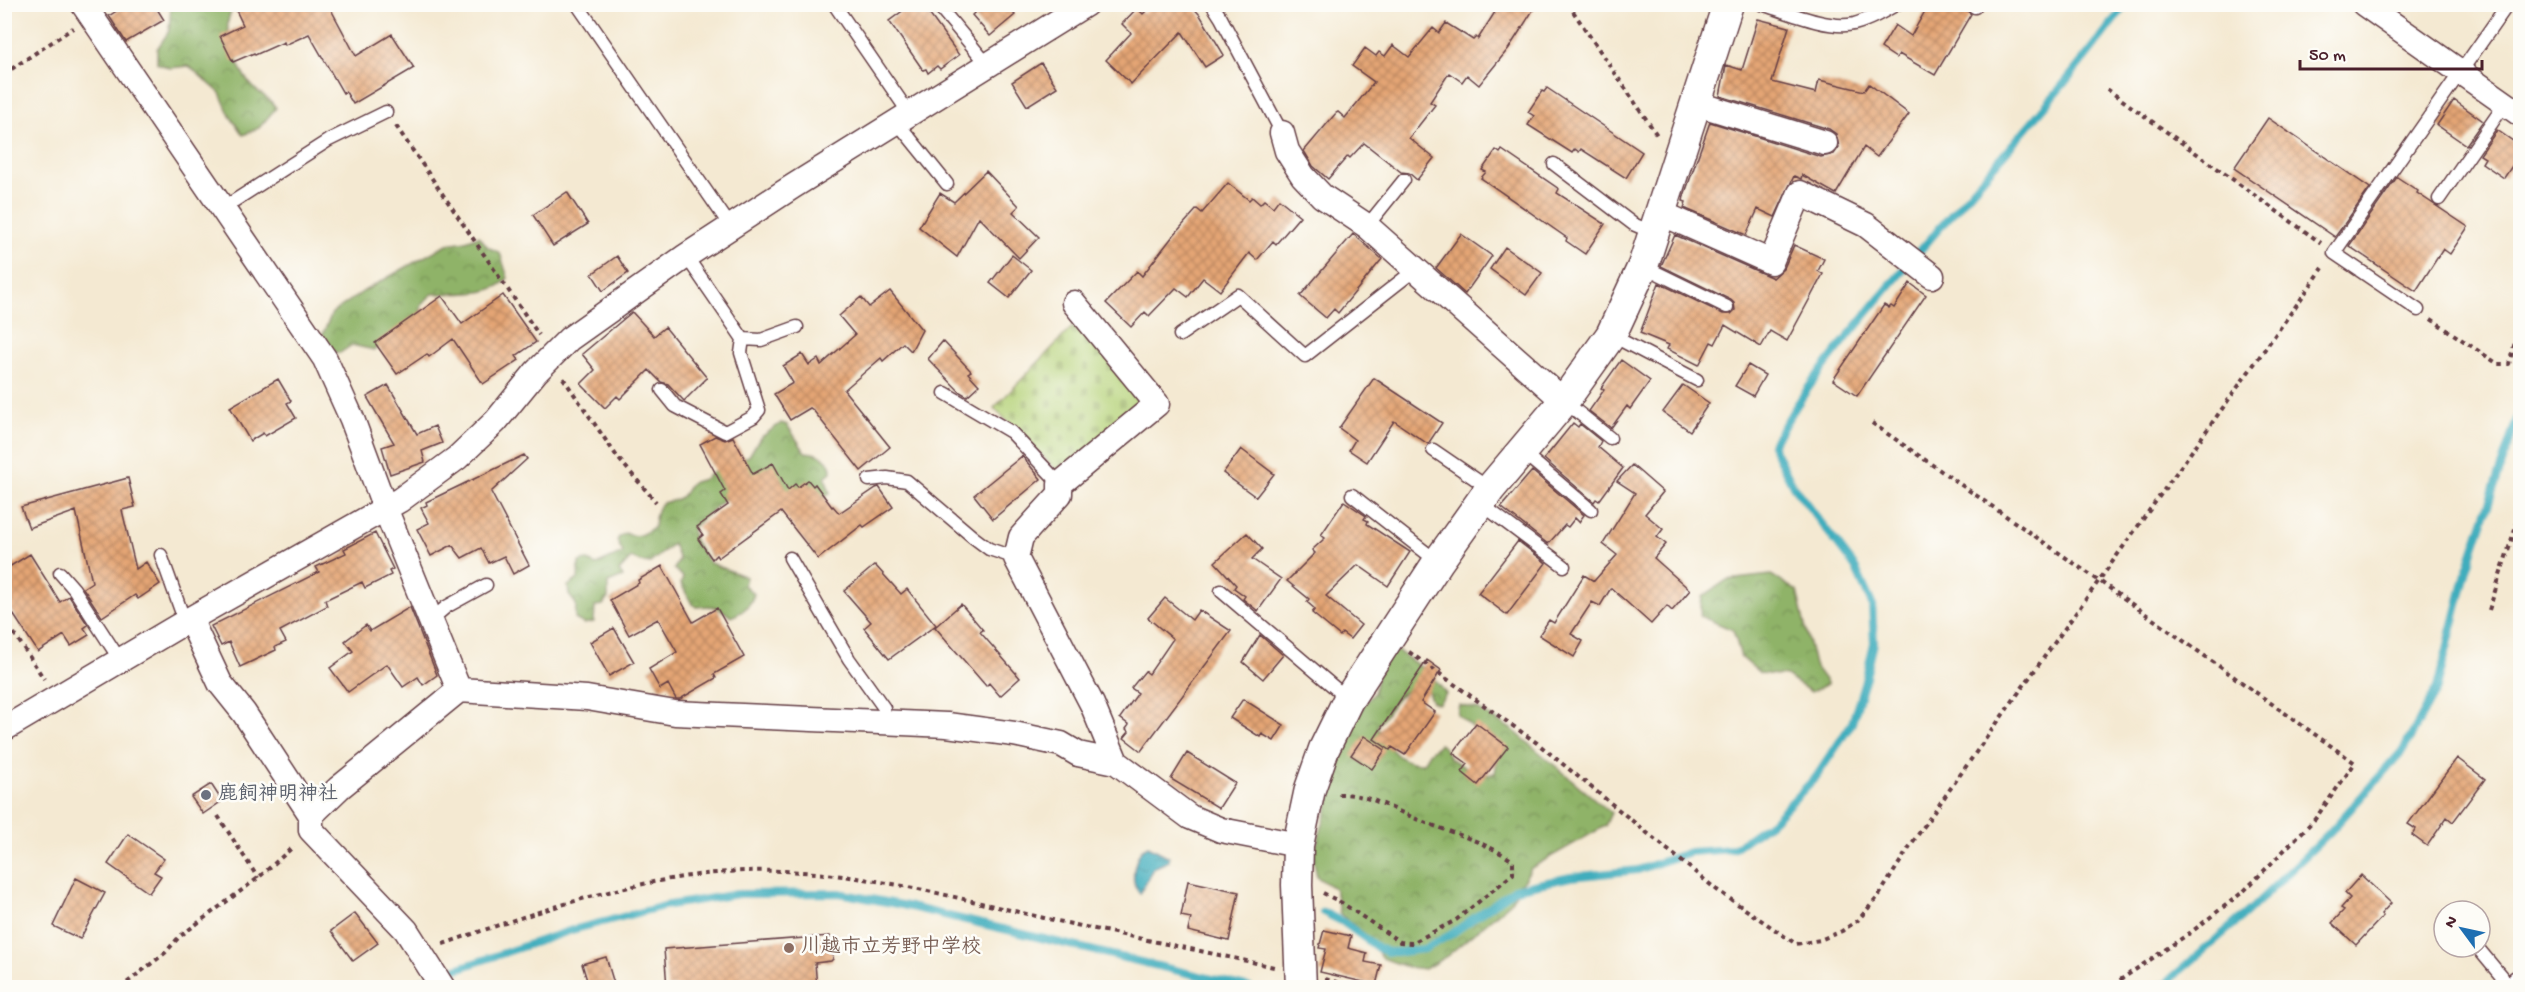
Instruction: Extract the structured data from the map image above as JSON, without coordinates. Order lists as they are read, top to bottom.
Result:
{
  "places": ["鹿飼神明神社", "川越市立芳野中学校"],
  "scale_bar": "50 m",
  "north": "top left"
}
